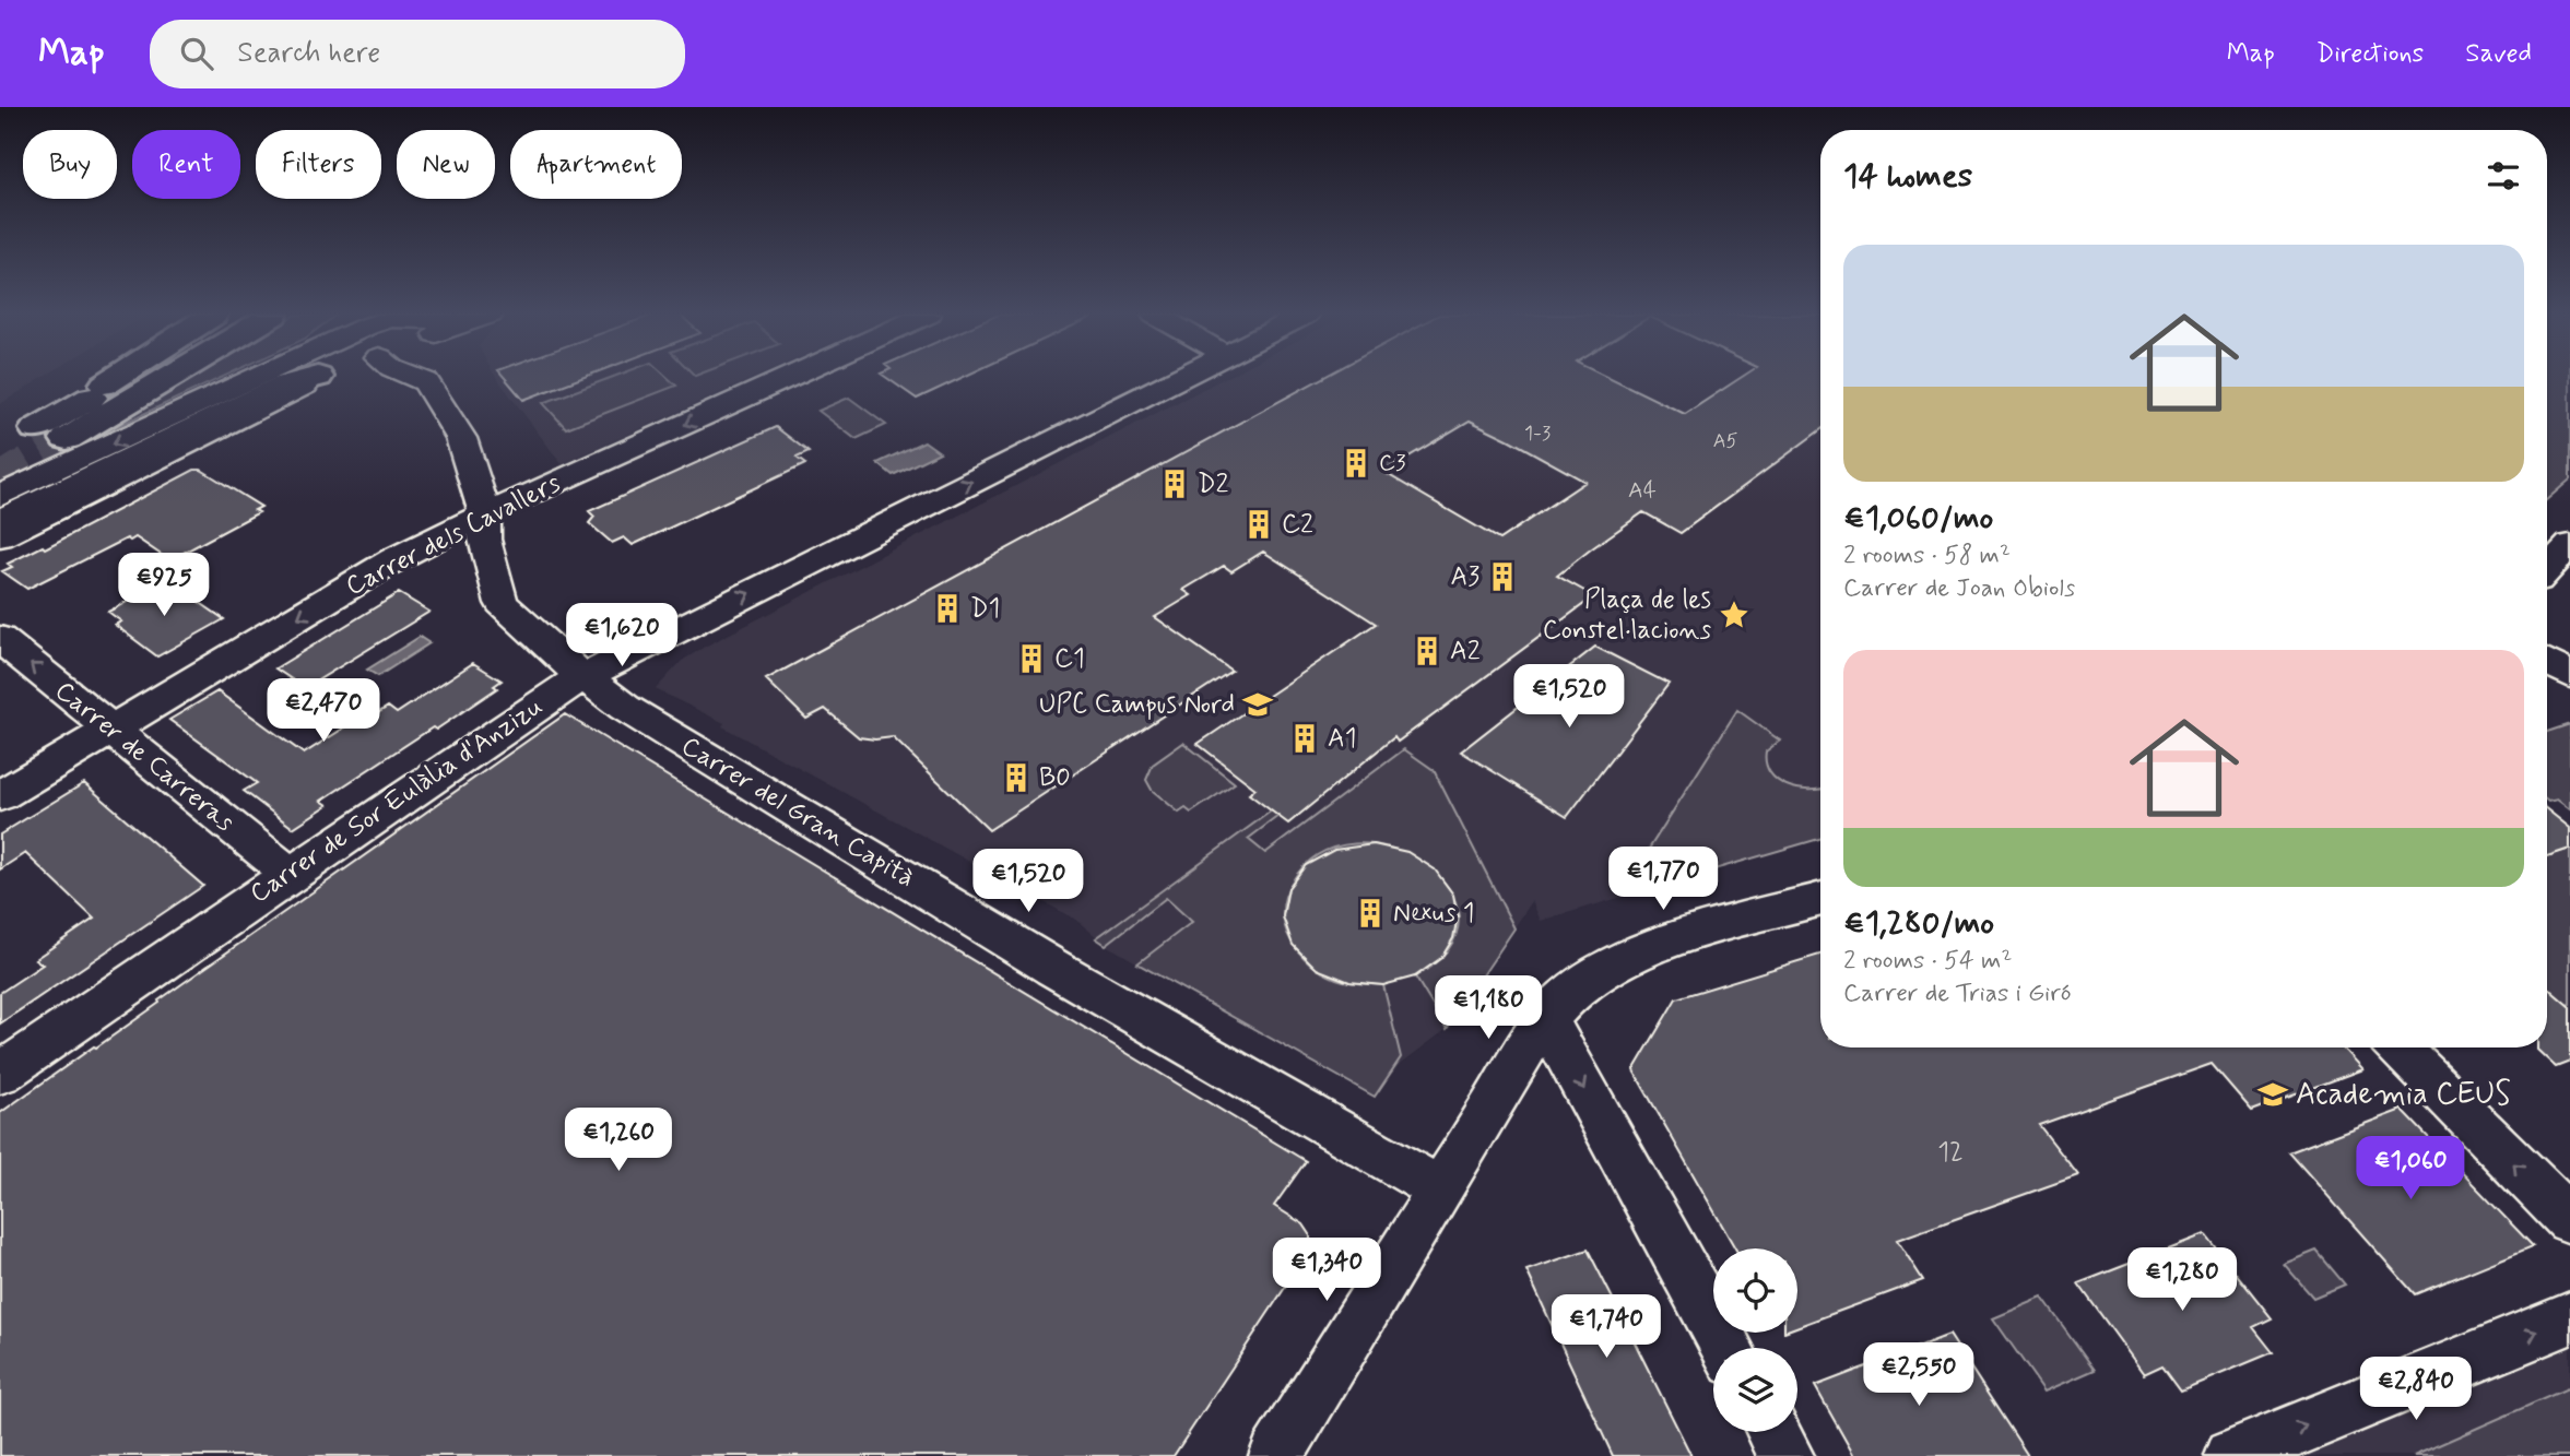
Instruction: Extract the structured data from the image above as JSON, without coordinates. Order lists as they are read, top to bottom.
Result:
{
  "streets": {
    "street": [
      "Carrer dels Cavallers",
      "Carrer de Carreras",
      "Carrer de Sor Eulàlia d'Anzizu",
      "Carrer del Gran Capità"
    ]
  },
  "crossings": [
    ["Carrer dels Cavallers", "Carrer de Carreras"],
    ["Carrer dels Cavallers", "Carrer del Gran Capità"],
    ["Carrer de Carreras", "Carrer de Sor Eulàlia d'Anzizu"],
    ["Carrer de Sor Eulàlia d'Anzizu", "Carrer del Gran Capità"]
  ],
  "one_way": ["Carrer de Carreras", "Carrer de Sor Eulàlia d'Anzizu"],
  "places": {
    "building": [
      "C3",
      "D2",
      "C2",
      "A3",
      "D1",
      "A2",
      "C1",
      "A1",
      "B0",
      "Nexus 1"
    ],
    "place": ["Plaça de les Constel·lacions"],
    "school or university": ["UPC Campus Nord", "Academia CEUS"]
  },
  "house_numbers": [
    "1-3",
    "A5",
    "A4",
    "12"
  ],
  "page": {
    "header": "Map",
    "search": "Search here",
    "nav": ["Map", "Directions", "Saved"],
    "chip": [
      "Buy",
      "Rent",
      "Filters",
      "New",
      "Apartment"
    ],
    "heading": "14 homes",
    "list": [
      {
        "name": "€1,060/mo",
        "note": "2 rooms · 58 m² · Carrer de Joan Obiols"
      },
      {
        "name": "€1,280/mo",
        "note": "2 rooms · 54 m² · Carrer de Trias i Giró"
      }
    ],
    "price": [
      "€925",
      "€1,620",
      "€1,520",
      "€2,470",
      "€1,770",
      "€1,520",
      "€1,180",
      "€1,260",
      "€1,060",
      "€1,340",
      "€1,280",
      "€1,740",
      "€2,550",
      "€2,840"
    ]
  }
}
